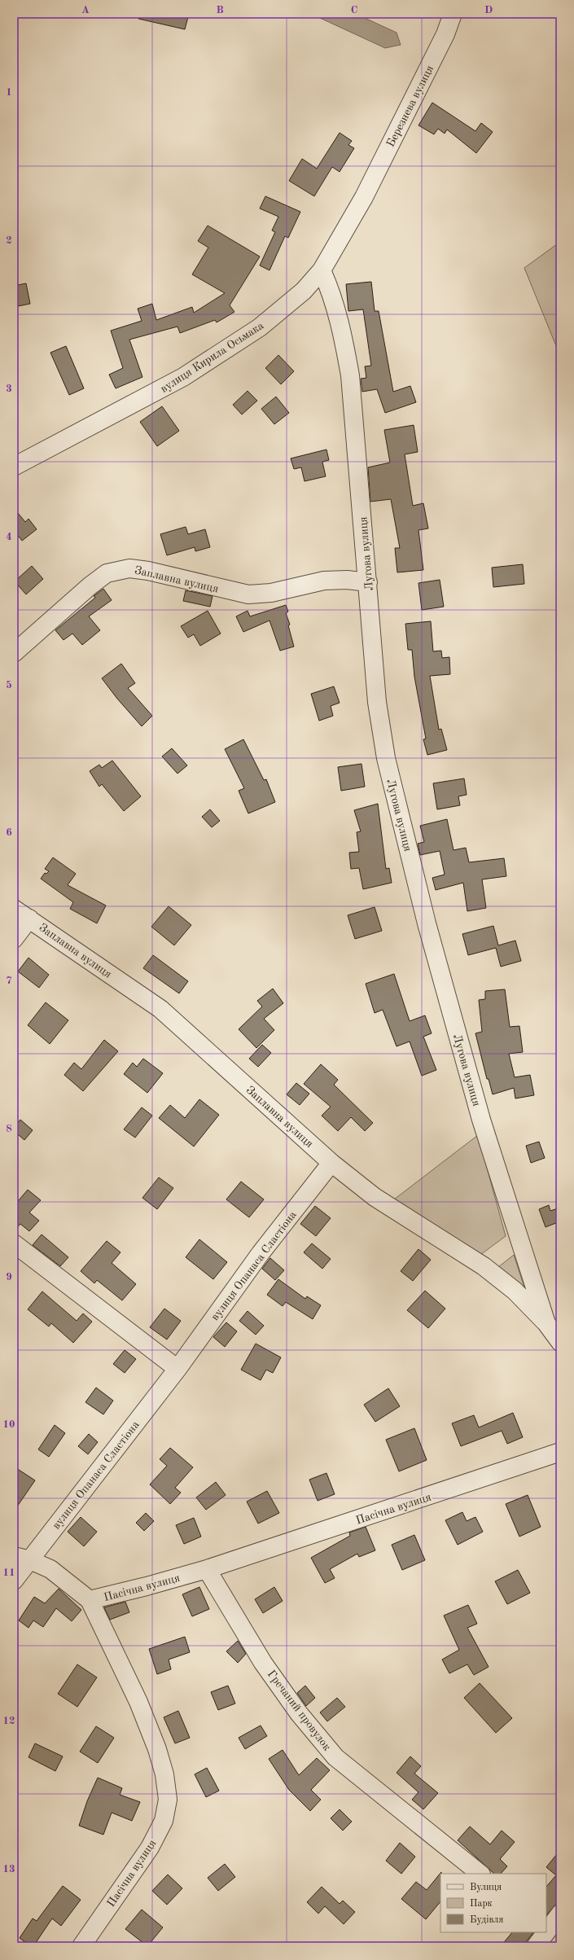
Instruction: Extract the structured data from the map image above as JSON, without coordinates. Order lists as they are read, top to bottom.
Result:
{
  "streets": {
    "street": [
      "Березнева вулиця",
      "вулиця Кирила Осьмака",
      "Лугова вулиця",
      "Заплавна вулиця",
      "вулиця Опанаса Сластіона",
      "Пасічна вулиця",
      "Гречаний провулок"
    ]
  },
  "crossings": [
    ["Березнева вулиця", "вулиця Кирила Осьмака"],
    ["вулиця Кирила Осьмака", "Лугова вулиця"],
    ["Лугова вулиця", "Заплавна вулиця"],
    ["Заплавна вулиця", "вулиця Опанаса Сластіона"],
    ["Пасічна вулиця", "Гречаний провулок"]
  ],
  "legend": ["Вулиця", "Парк", "Будівля"],
  "grid": {
    "columns": [
      "A",
      "B",
      "C",
      "D"
    ],
    "rows": [
      "1",
      "2",
      "3",
      "4",
      "5",
      "6",
      "7",
      "8",
      "9",
      "10",
      "11",
      "12",
      "13"
    ]
  }
}
